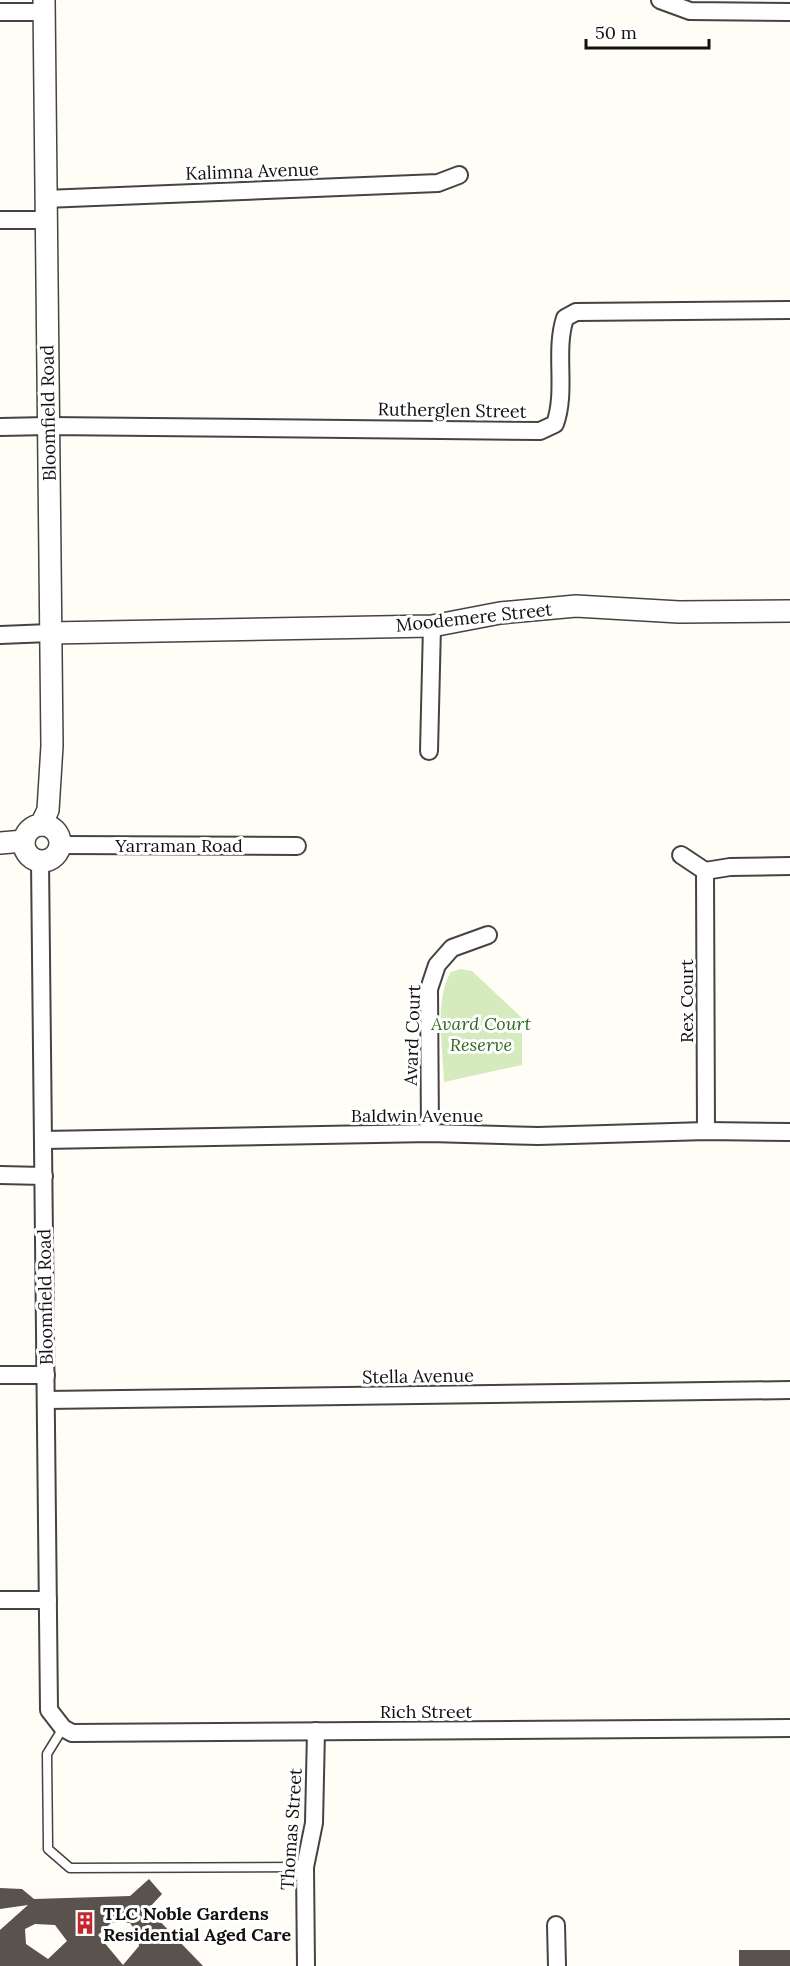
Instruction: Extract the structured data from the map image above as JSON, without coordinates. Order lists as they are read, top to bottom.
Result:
{
  "streets": {
    "street": [
      "Kalimna Avenue",
      "Rutherglen Street",
      "Bloomfield Road",
      "Moodemere Street",
      "Yarraman Road",
      "Rex Court",
      "Avard Court",
      "Baldwin Avenue",
      "Stella Avenue",
      "Rich Street",
      "Thomas Street"
    ]
  },
  "crossings": [
    ["Kalimna Avenue", "Bloomfield Road"],
    ["Rutherglen Street", "Bloomfield Road"],
    ["Bloomfield Road", "Moodemere Street"],
    ["Bloomfield Road", "Yarraman Road"],
    ["Bloomfield Road", "Baldwin Avenue"],
    ["Bloomfield Road", "Stella Avenue"],
    ["Bloomfield Road", "Rich Street"],
    ["Rex Court", "Baldwin Avenue"],
    ["Avard Court", "Baldwin Avenue"],
    ["Rich Street", "Thomas Street"]
  ],
  "parks": ["Avard Court Reserve"],
  "places": {
    "building": ["TLC Noble Gardens Residential Aged Care"]
  },
  "scale_bar": "50 m"
}
